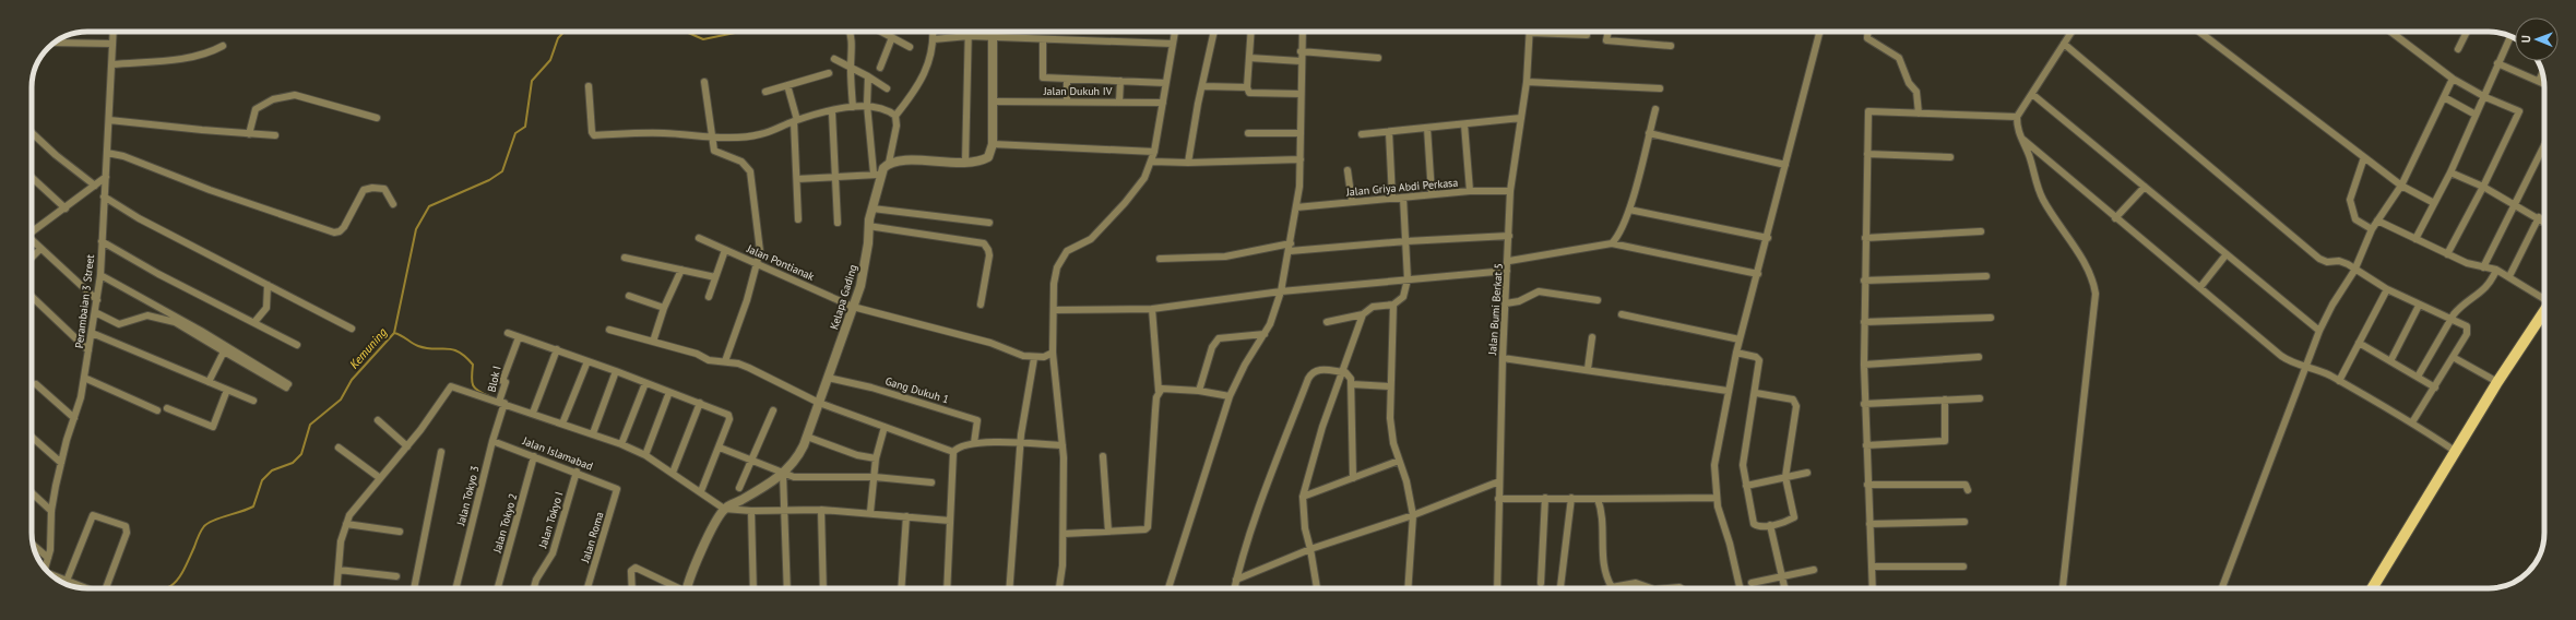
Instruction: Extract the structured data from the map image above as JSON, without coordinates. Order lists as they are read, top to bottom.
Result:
{
  "streets": {
    "street": [
      "Jalan Dukuh IV",
      "Jalan Griya Abdi Perkasa",
      "Jalan Pontianak",
      "Kelapa Gading",
      "Perambaian 3 Street",
      "Jalan Bumi Berkat 5",
      "Blok I",
      "Gang Dukuh 1",
      "Jalan Islamabad",
      "Jalan Tokyo 3",
      "Jalan Tokyo I",
      "Jalan Tokyo 2",
      "Jalan Roma"
    ]
  },
  "crossings": [
    ["Jalan Griya Abdi Perkasa", "Jalan Bumi Berkat 5"],
    ["Jalan Pontianak", "Kelapa Gading"],
    ["Kelapa Gading", "Gang Dukuh 1"],
    ["Blok I", "Jalan Tokyo 3"],
    ["Jalan Islamabad", "Jalan Tokyo 3"],
    ["Jalan Islamabad", "Jalan Tokyo I"],
    ["Jalan Islamabad", "Jalan Tokyo 2"],
    ["Jalan Islamabad", "Jalan Roma"]
  ],
  "water": ["Kemuning"],
  "north": "left"
}
